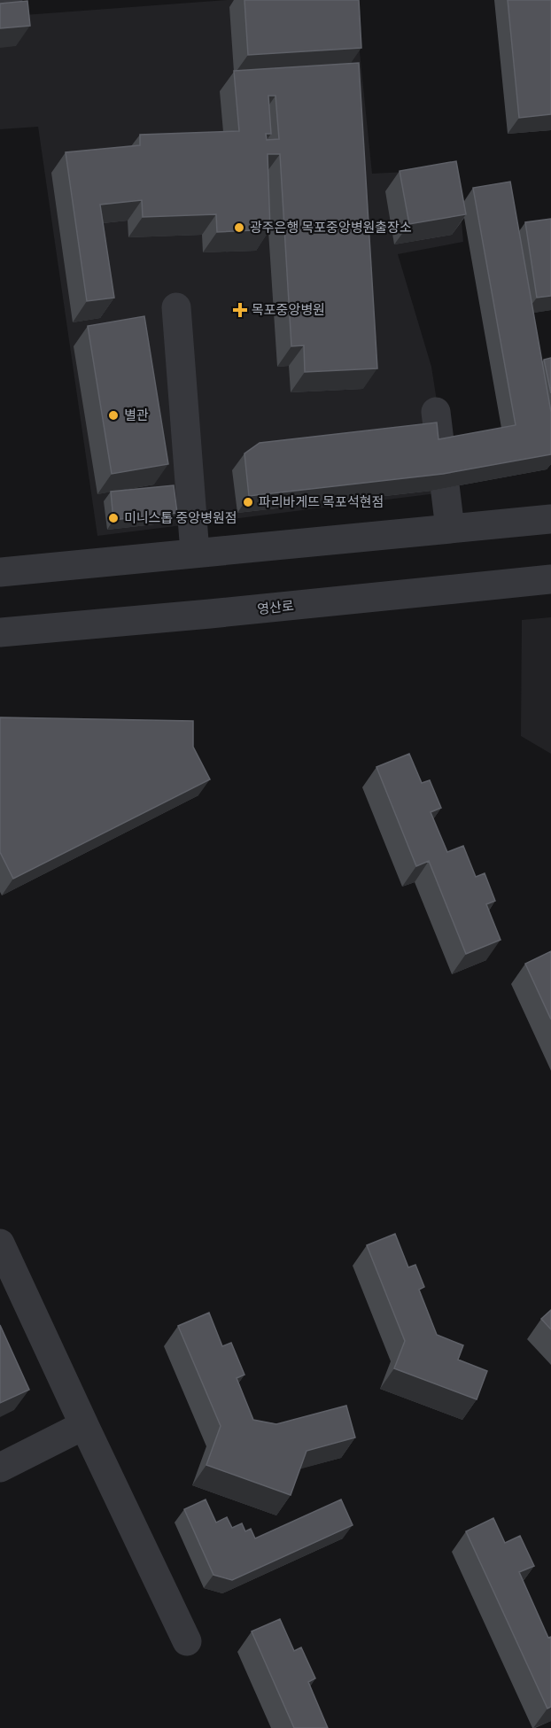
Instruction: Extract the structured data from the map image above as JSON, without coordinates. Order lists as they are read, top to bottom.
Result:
{
  "streets": {
    "street": ["영산로"]
  },
  "places": {
    "other": [
      "광주은행 목포중앙병원출장소",
      "별관",
      "파리바게뜨 목포석현점",
      "미니스톱 중앙병원점"
    ],
    "health": ["목포중앙병원"]
  }
}
